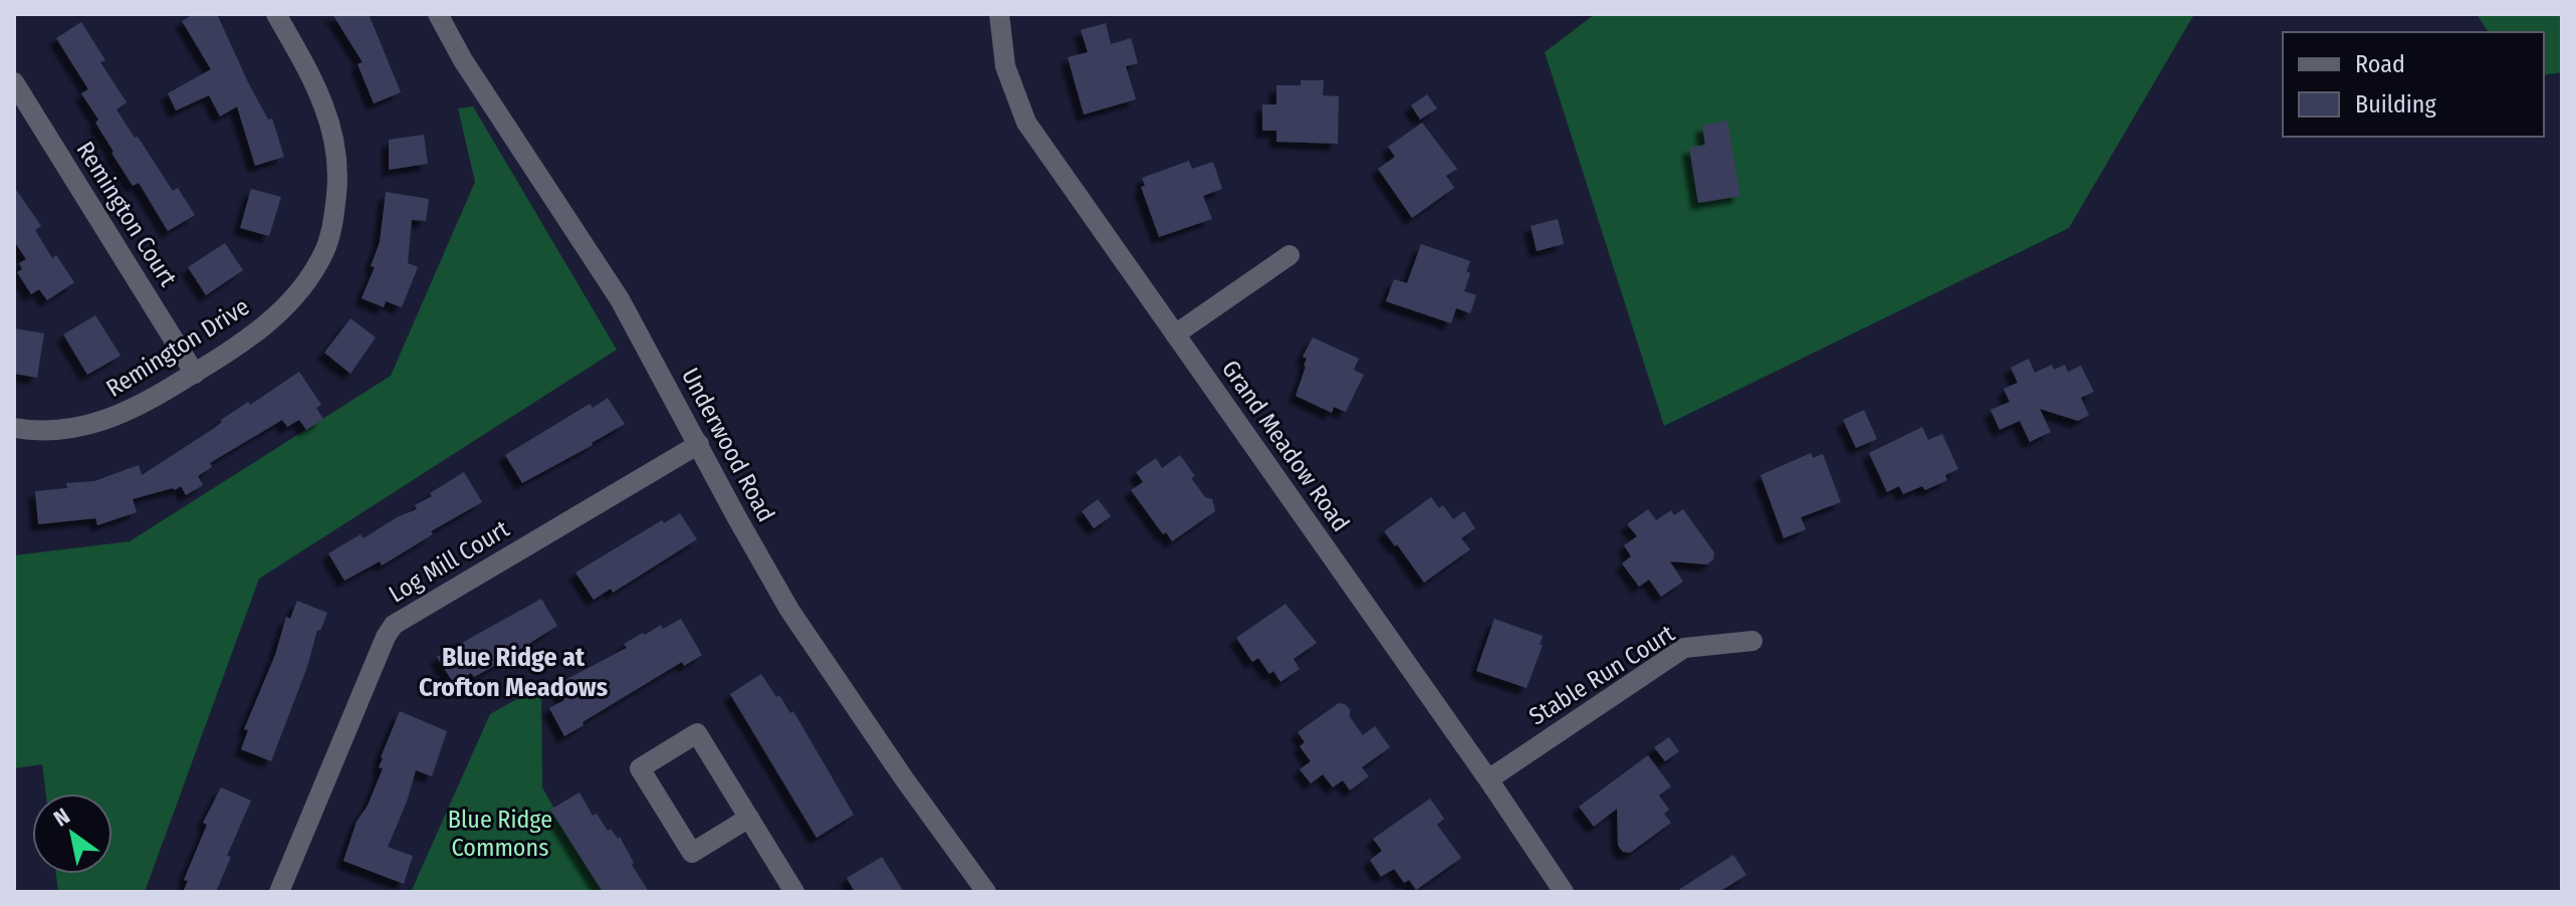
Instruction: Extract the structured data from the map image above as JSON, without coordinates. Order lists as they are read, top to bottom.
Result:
{
  "streets": {
    "street": [
      "Remington Court",
      "Remington Drive",
      "Underwood Road",
      "Grand Meadow Road",
      "Log Mill Court",
      "Stable Run Court"
    ]
  },
  "crossings": [
    ["Remington Court", "Remington Drive"],
    ["Underwood Road", "Log Mill Court"],
    ["Grand Meadow Road", "Stable Run Court"]
  ],
  "districts": ["Blue Ridge at Crofton Meadows"],
  "parks": ["Blue Ridge Commons"],
  "legend": ["Road", "Building"],
  "north": "top left"
}
